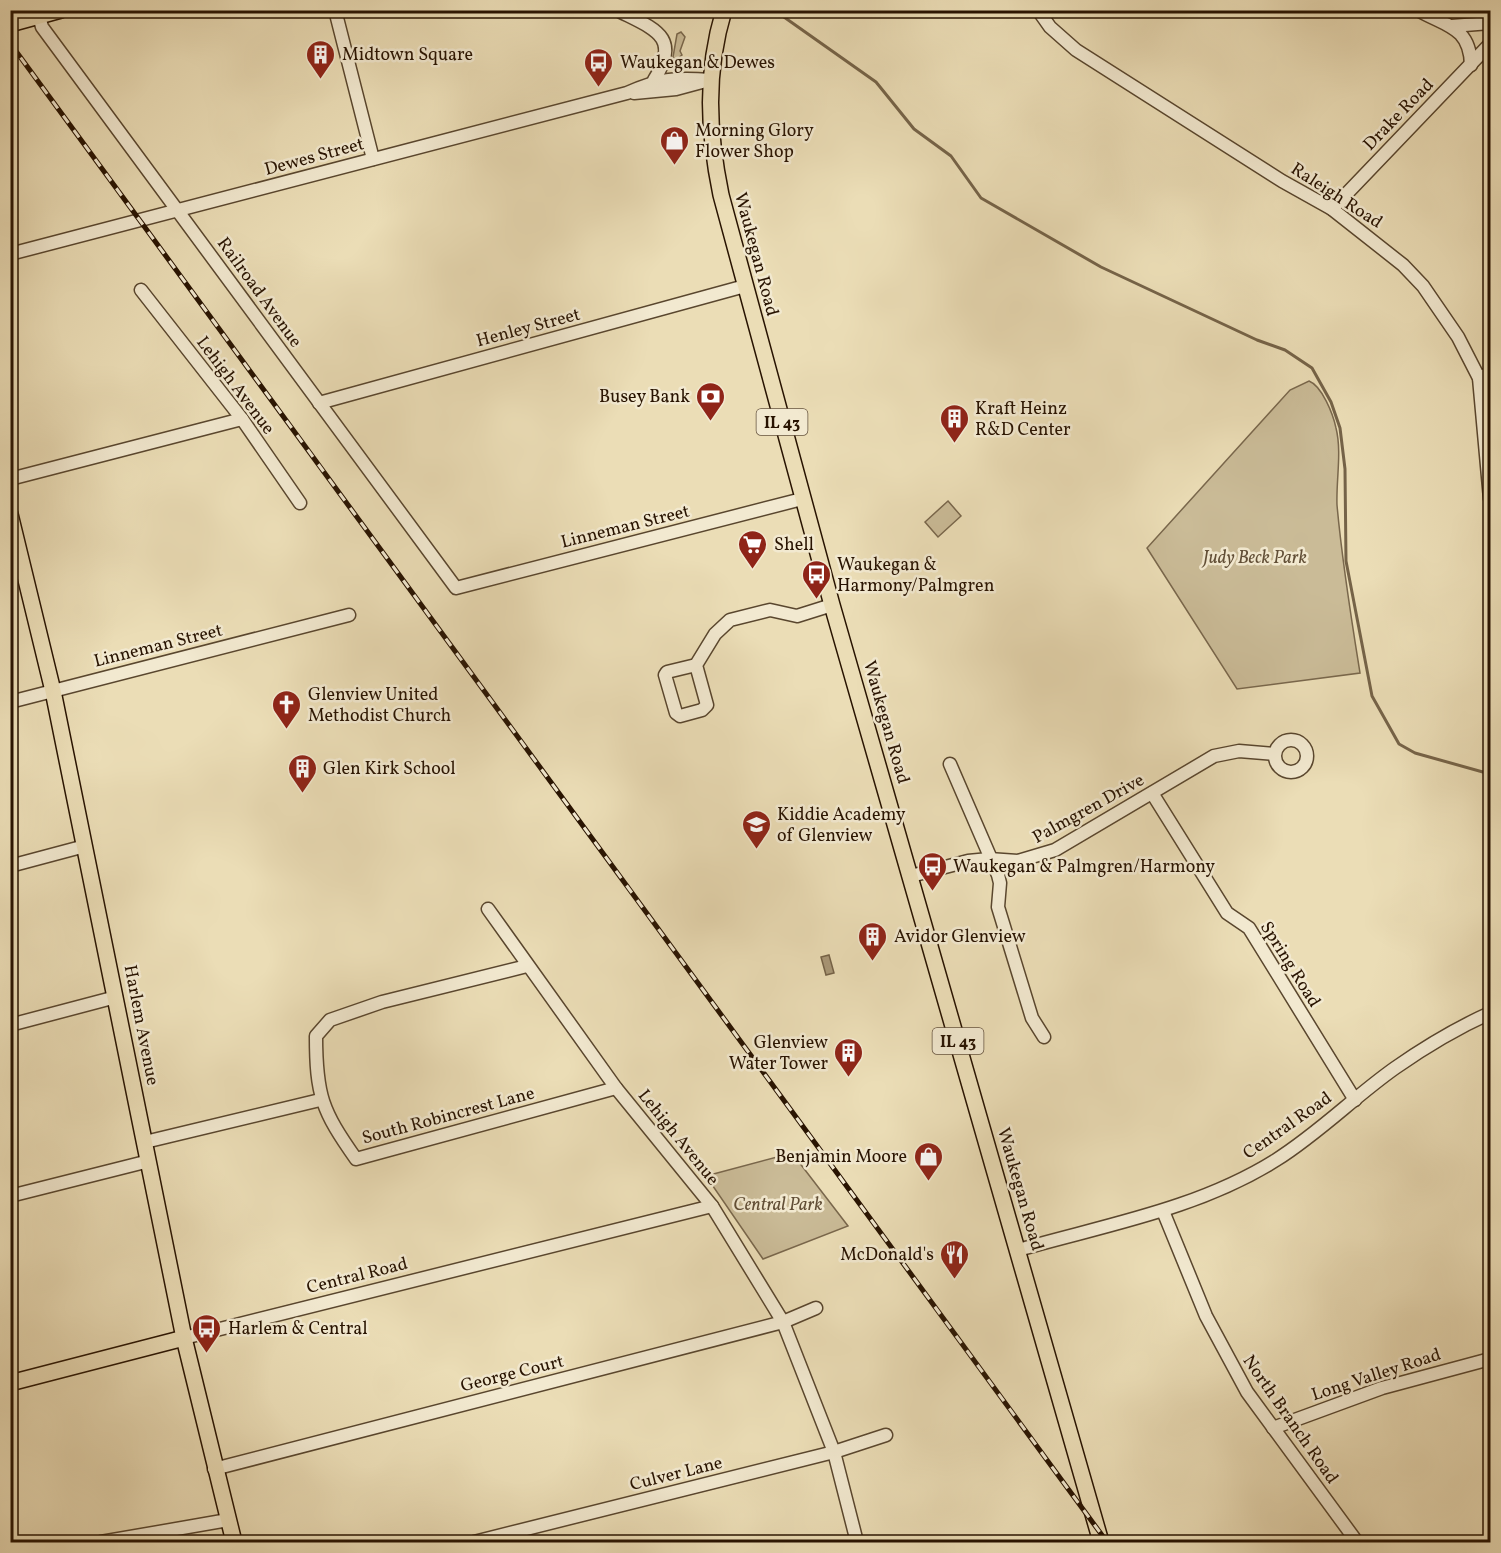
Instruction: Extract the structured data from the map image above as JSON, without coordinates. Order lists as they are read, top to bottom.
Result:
{
  "streets": {
    "main road": [
      "Waukegan Road",
      "IL 43",
      "Harlem Avenue",
      "Central Road"
    ],
    "street": [
      "Drake Road",
      "Dewes Street",
      "Raleigh Road",
      "Railroad Avenue",
      "Henley Street",
      "Lehigh Avenue",
      "Linneman Street",
      "Palmgren Drive",
      "Spring Road",
      "South Robincrest Lane",
      "George Court",
      "Long Valley Road",
      "North Branch Road",
      "Culver Lane"
    ]
  },
  "crossings": [
    ["Drake Road", "Raleigh Road"],
    ["Dewes Street", "Waukegan Road"],
    ["Dewes Street", "Railroad Avenue"],
    ["Waukegan Road", "Henley Street"],
    ["Waukegan Road", "Linneman Street"],
    ["Waukegan Road", "Palmgren Drive"],
    ["Waukegan Road", "Central Road"],
    ["Railroad Avenue", "Henley Street"],
    ["Railroad Avenue", "Linneman Street"],
    ["Lehigh Avenue", "South Robincrest Lane"],
    ["Lehigh Avenue", "Central Road"],
    ["Lehigh Avenue", "George Court"],
    ["Lehigh Avenue", "Culver Lane"],
    ["Linneman Street", "Harlem Avenue"],
    ["Palmgren Drive", "Spring Road"],
    ["Spring Road", "Central Road"],
    ["Harlem Avenue", "Central Road"],
    ["Harlem Avenue", "George Court"],
    ["Central Road", "North Branch Road"],
    ["Long Valley Road", "North Branch Road"]
  ],
  "parks": ["Judy Beck Park", "Central Park"],
  "places": {
    "building": [
      "Midtown Square",
      "Kraft Heinz R&D Center",
      "Glen Kirk School",
      "Avidor Glenview",
      "Glenview Water Tower"
    ],
    "bus stop": [
      "Waukegan & Dewes",
      "Waukegan & Harmony/Palmgren",
      "Waukegan & Palmgren/Harmony",
      "Harlem & Central"
    ],
    "shop": ["Morning Glory Flower Shop", "Benjamin Moore"],
    "bank": ["Busey Bank"],
    "supermarket": ["Shell"],
    "church": ["Glenview United Methodist Church"],
    "school or university": ["Kiddie Academy of Glenview"],
    "restaurant": ["McDonald's"]
  }
}
